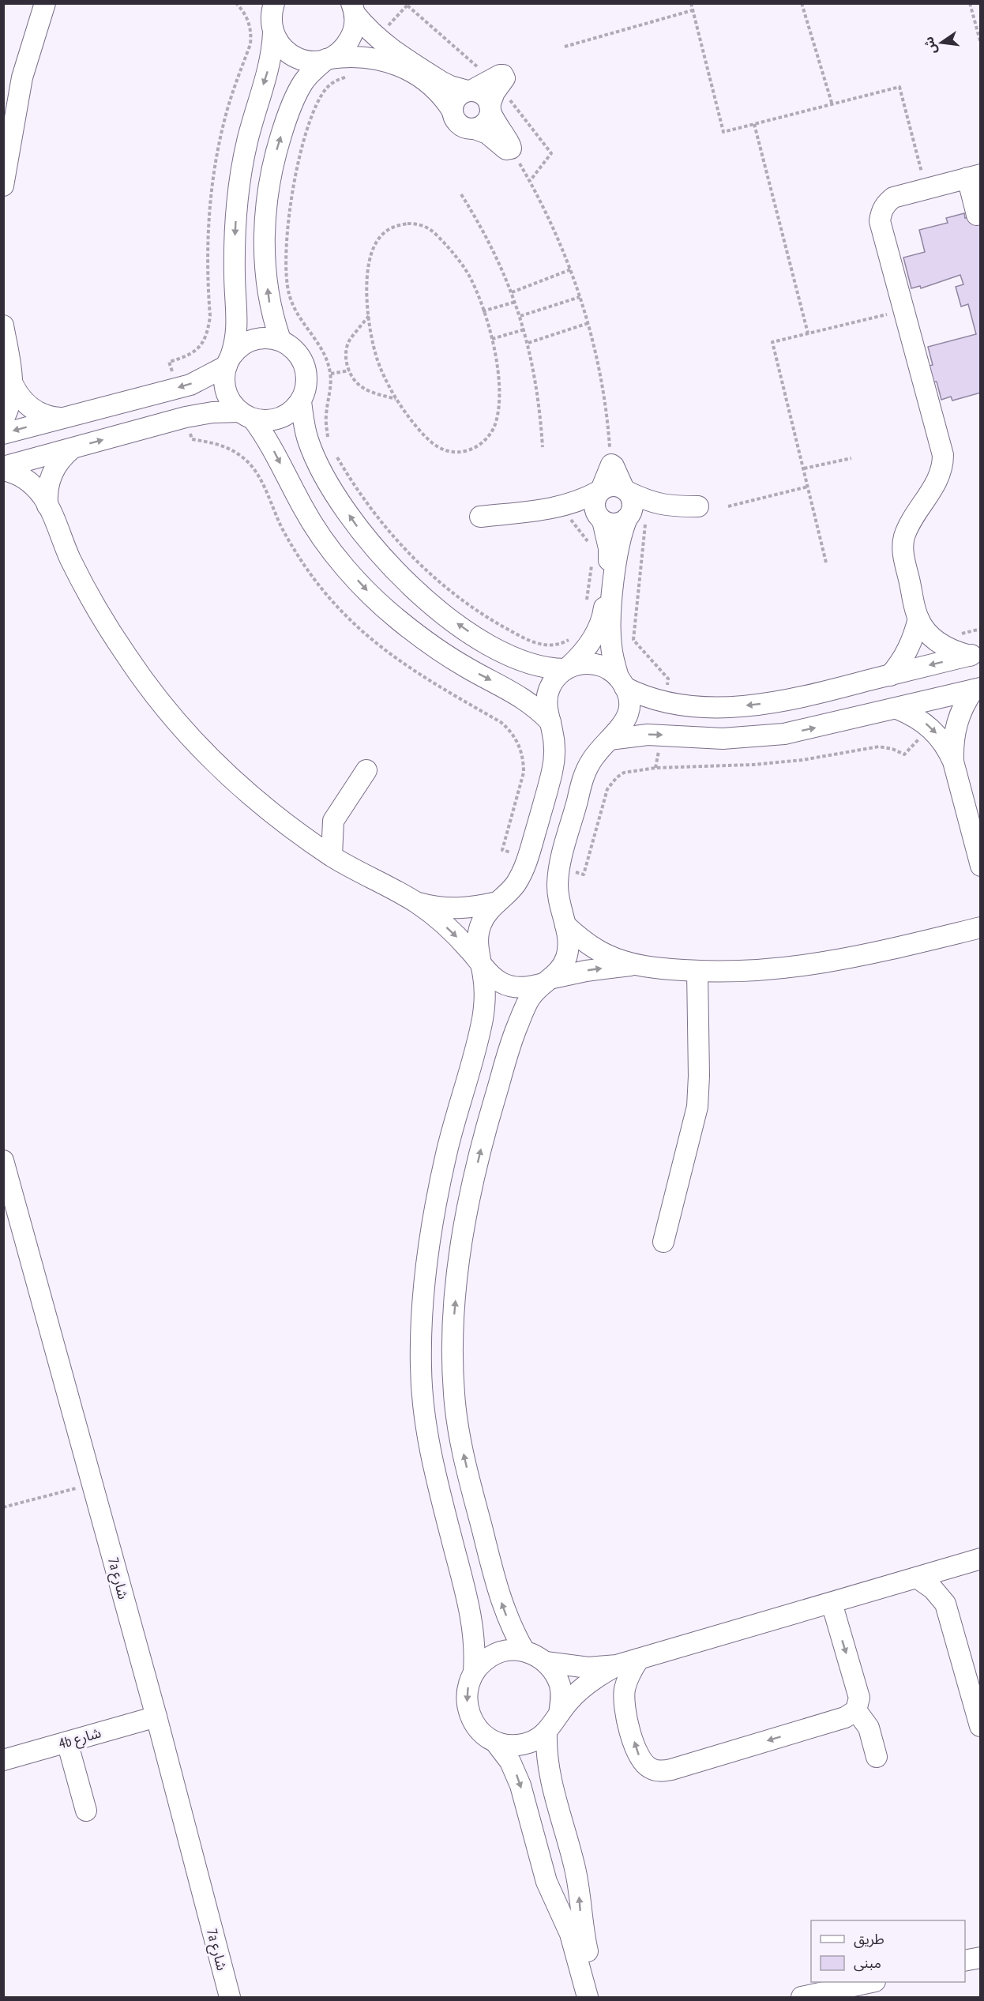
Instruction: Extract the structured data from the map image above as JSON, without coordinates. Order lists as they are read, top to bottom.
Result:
{
  "streets": {
    "street": ["7a شارع", "4b شارع"]
  },
  "crossings": [
    ["7a شارع", "4b شارع"]
  ],
  "legend": ["طريق", "مبنى"],
  "north": "left"
}
